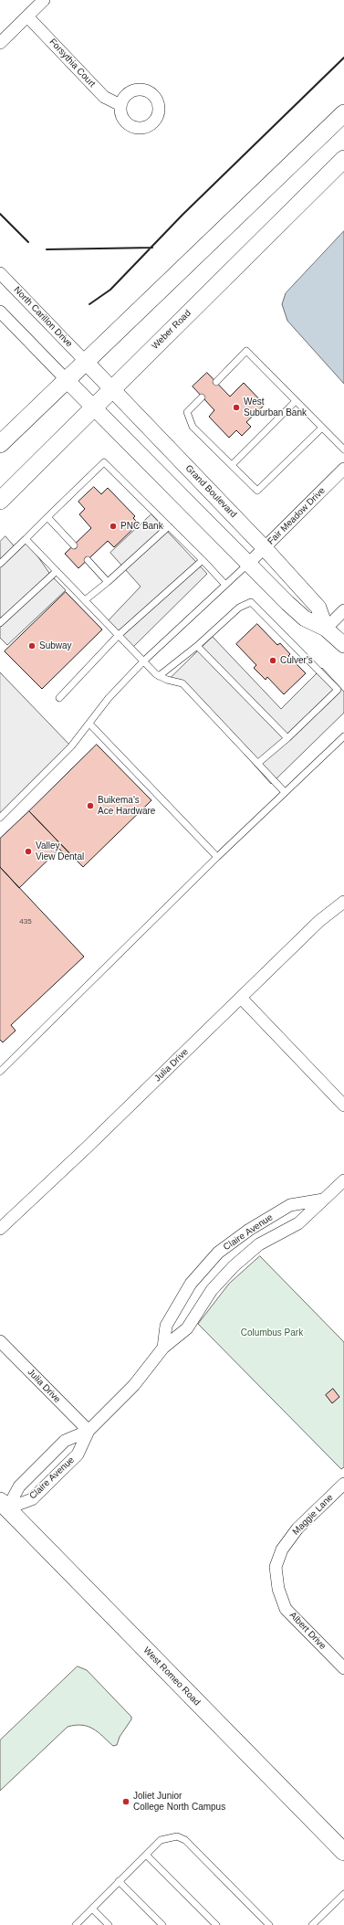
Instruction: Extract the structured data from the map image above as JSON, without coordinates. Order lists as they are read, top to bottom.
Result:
{
  "streets": {
    "main road": ["Weber Road", "West Romeo Road"],
    "street": [
      "Forsythia Court",
      "North Carillon Drive",
      "Grand Boulevard",
      "Fair Meadow Drive",
      "Julia Drive",
      "Claire Avenue",
      "Maggie Lane",
      "Albert Drive"
    ]
  },
  "crossings": [
    ["North Carillon Drive", "Grand Boulevard"],
    ["Weber Road", "Grand Boulevard"],
    ["Grand Boulevard", "Fair Meadow Drive"],
    ["Julia Drive", "Claire Avenue"],
    ["Claire Avenue", "West Romeo Road"],
    ["Maggie Lane", "Albert Drive"]
  ],
  "parks": ["Columbus Park"],
  "places": [
    "West Suburban Bank",
    "PNC Bank",
    "Subway",
    "Culver's",
    "Buikema's Ace Hardware",
    "Valley View Dental",
    "Joliet Junior College North Campus"
  ],
  "house_numbers": ["435"]
}
